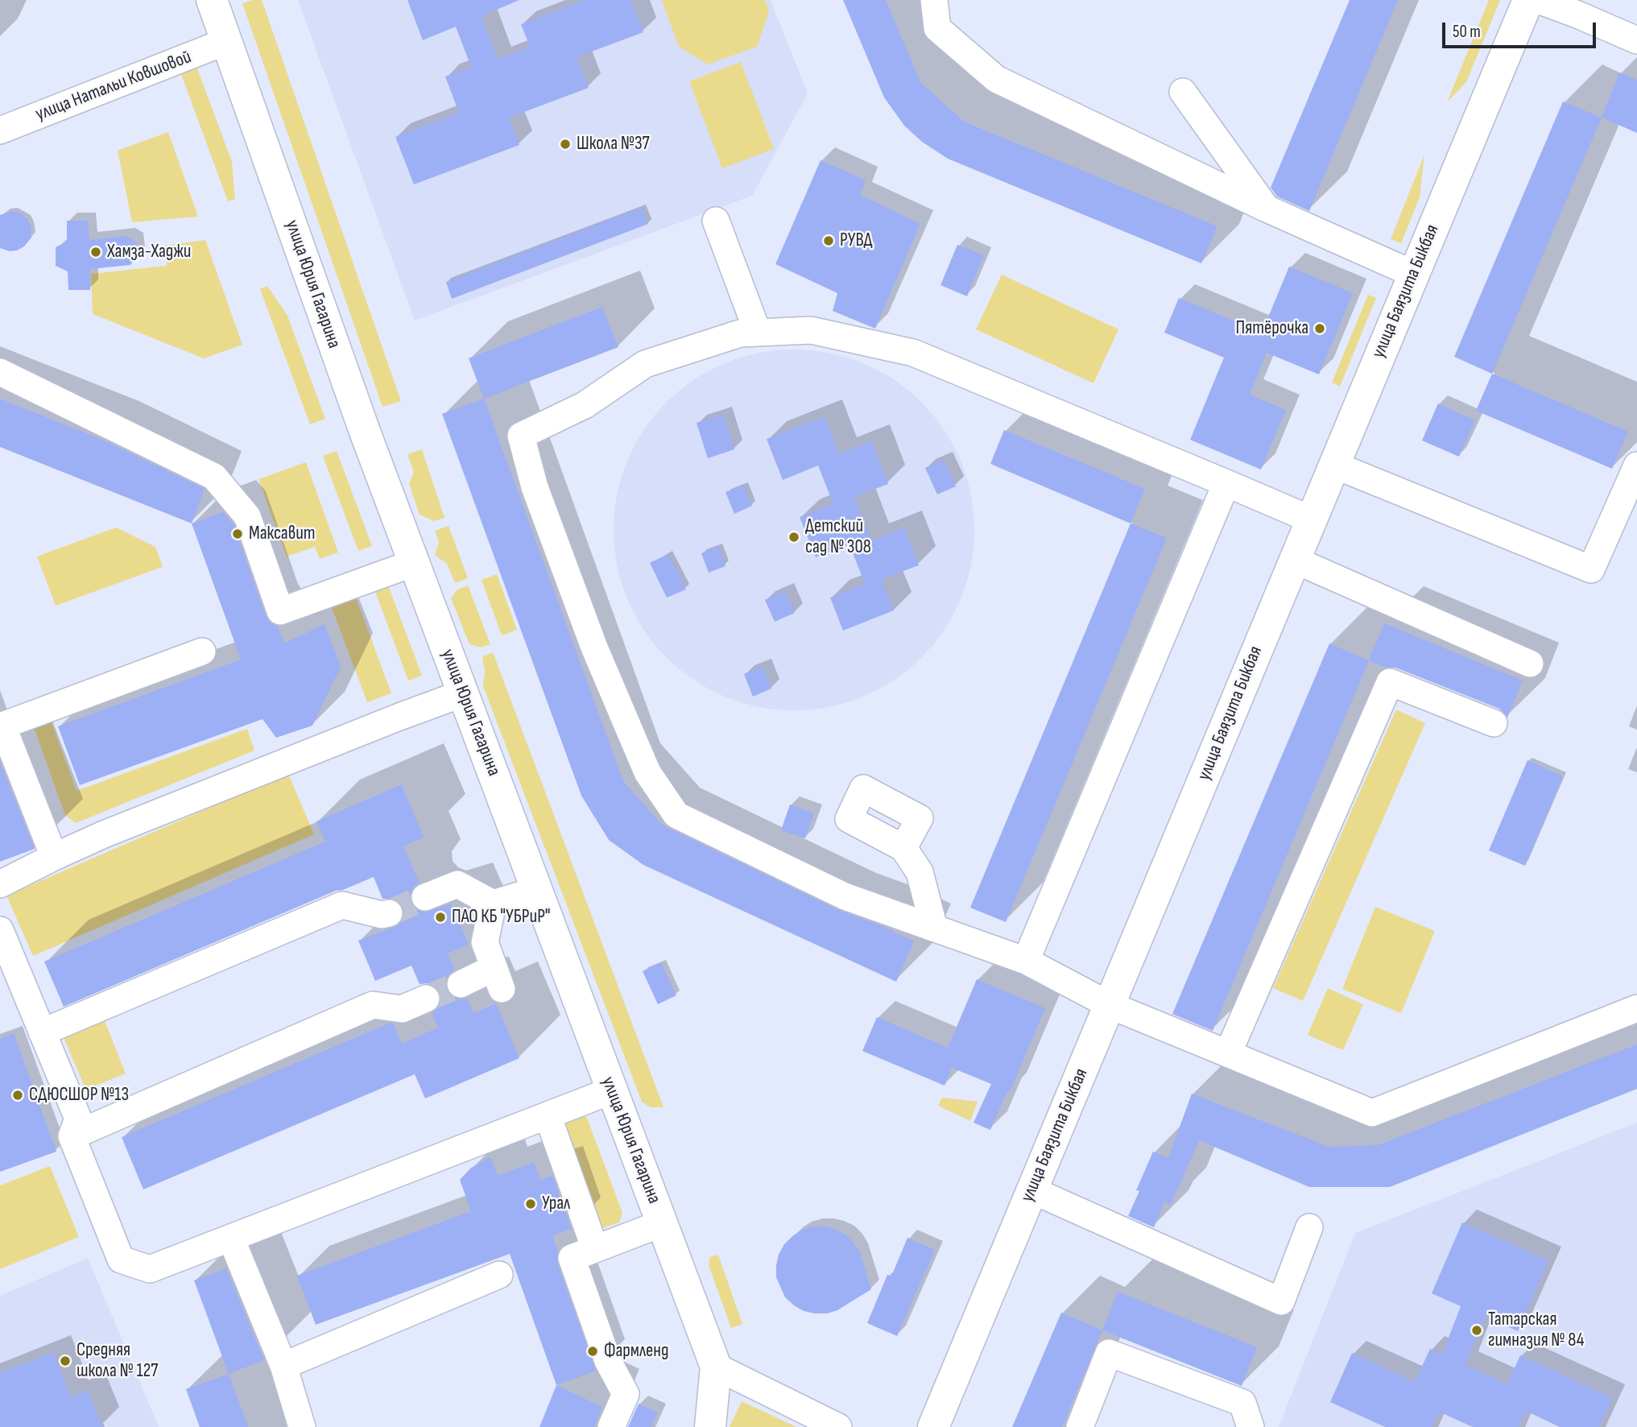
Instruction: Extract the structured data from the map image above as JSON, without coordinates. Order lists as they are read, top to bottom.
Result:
{
  "streets": {
    "main road": ["улица Юрия Гагарина", "улица Баязита Бикбая"],
    "street": ["улица Натальи Ковшовой"]
  },
  "crossings": [
    ["улица Натальи Ковшовой", "улица Юрия Гагарина"]
  ],
  "places": [
    "Школа №37",
    "РУВД",
    "Хамза-Хаджи",
    "Пятёрочка",
    "Максавит",
    "Детский сад № 308",
    "ПАО КБ \"УБРиР\"",
    "СДЮСШОР №13",
    "Урал",
    "Татарская гимназия № 84",
    "Фармленд",
    "Средняя школа № 127"
  ],
  "scale_bar": "50 m"
}
